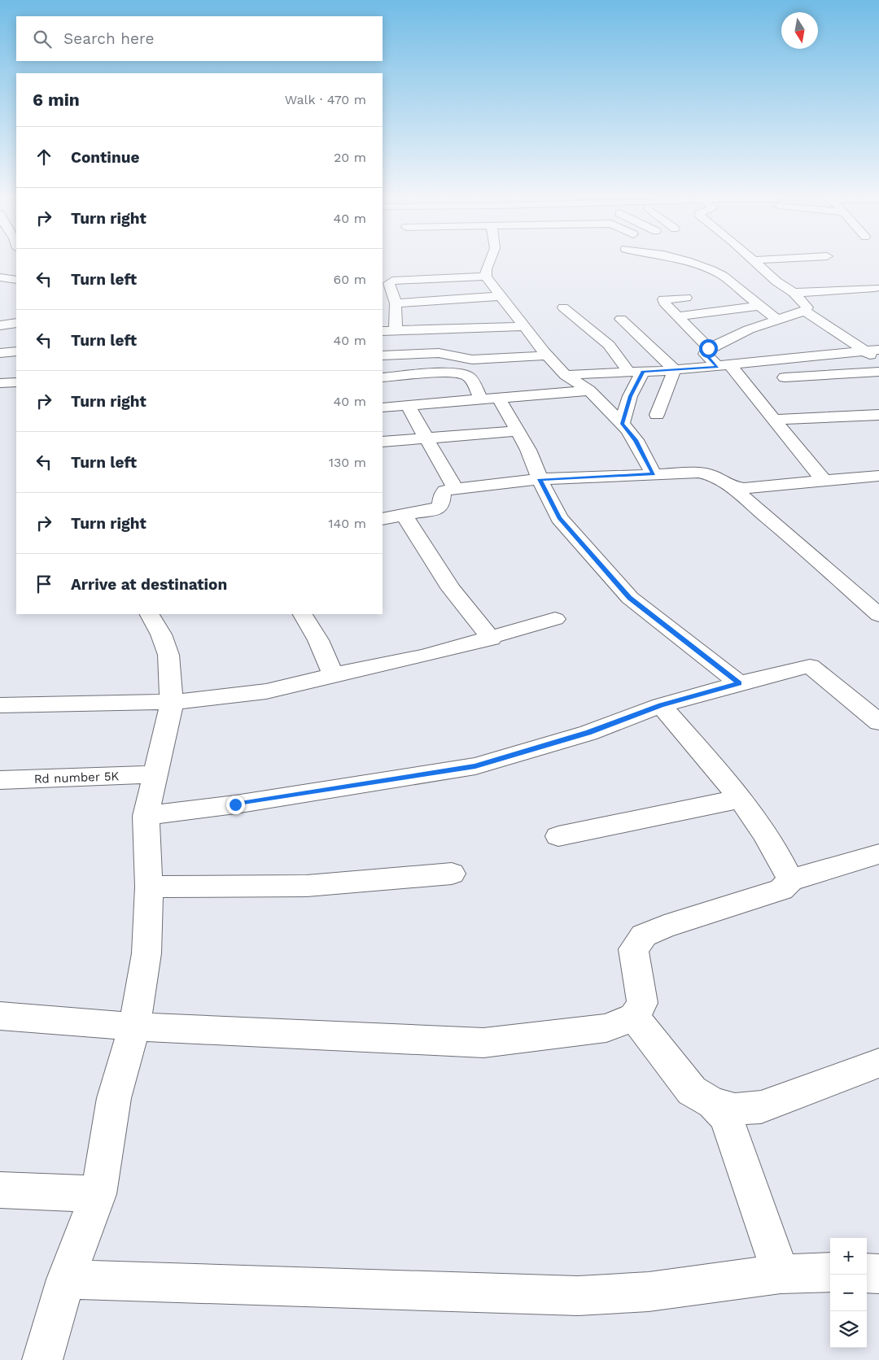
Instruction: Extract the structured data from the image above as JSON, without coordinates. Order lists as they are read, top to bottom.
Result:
{
  "streets": {
    "street": ["Rd number 5K"]
  },
  "north": "bottom",
  "page": {
    "search": "Search here",
    "heading": ["6 min", "Walk · 470 m"],
    "list": [
      ["Continue", "20 m"],
      ["Turn right", "40 m"],
      ["Turn left", "60 m"],
      ["Turn left", "40 m"],
      ["Turn right", "40 m"],
      ["Turn left", "130 m"],
      ["Turn right", "140 m"],
      "Arrive at destination"
    ],
    "map_buttons": ["+", "−"]
  }
}
